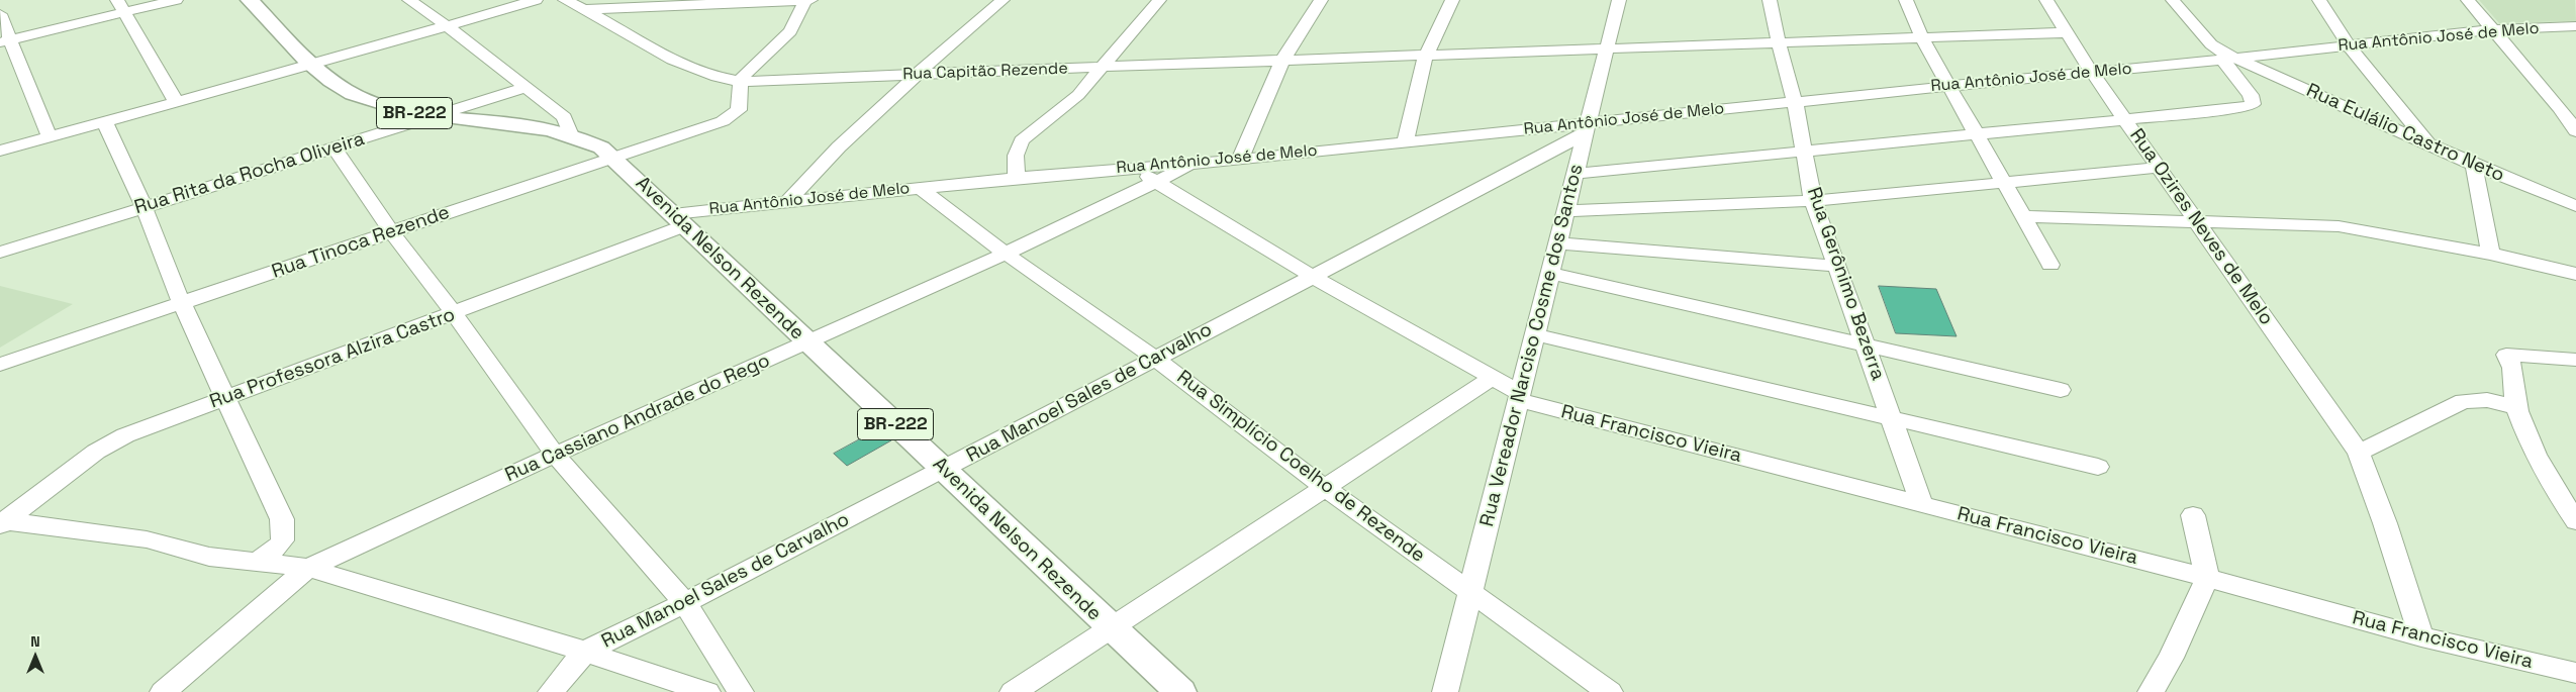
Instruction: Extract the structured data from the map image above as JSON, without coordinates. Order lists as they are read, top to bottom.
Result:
{
  "streets": {
    "main road": ["BR-222", "Avenida Nelson Rezende"],
    "street": [
      "Rua Antônio José de Melo",
      "Rua Capitão Rezende",
      "Rua Eulálio Castro Neto",
      "Rua Rita da Rocha Oliveira",
      "Rua Ozires Neves de Melo",
      "Rua Tinoca Rezende",
      "Rua Gerônimo Bezerra",
      "Rua Vereador Narciso Cosme dos Santos",
      "Rua Professora Alzira Castro",
      "Rua Manoel Sales de Carvalho",
      "Rua Cassiano Andrade do Rego",
      "Rua Francisco Vieira",
      "Rua Simplício Coelho de Rezende"
    ]
  },
  "crossings": [
    ["Rua Antônio José de Melo", "Rua Eulálio Castro Neto"],
    ["Rua Antônio José de Melo", "Rua Ozires Neves de Melo"],
    ["Rua Antônio José de Melo", "Avenida Nelson Rezende"],
    ["Rua Antônio José de Melo", "Rua Gerônimo Bezerra"],
    ["Rua Antônio José de Melo", "Rua Vereador Narciso Cosme dos Santos"],
    ["Rua Antônio José de Melo", "Rua Professora Alzira Castro"],
    ["Rua Antônio José de Melo", "Rua Manoel Sales de Carvalho"],
    ["Rua Antônio José de Melo", "Rua Cassiano Andrade do Rego"],
    ["Rua Antônio José de Melo", "Rua Francisco Vieira"],
    ["Rua Antônio José de Melo", "Rua Simplício Coelho de Rezende"],
    ["Rua Capitão Rezende", "Rua Ozires Neves de Melo"],
    ["Rua Capitão Rezende", "Rua Tinoca Rezende"],
    ["Rua Capitão Rezende", "Rua Gerônimo Bezerra"],
    ["Rua Capitão Rezende", "Rua Vereador Narciso Cosme dos Santos"],
    ["BR-222", "Rua Rita da Rocha Oliveira"],
    ["BR-222", "Rua Tinoca Rezende"],
    ["BR-222", "Avenida Nelson Rezende"],
    ["Rua Ozires Neves de Melo", "Rua Francisco Vieira"],
    ["Rua Tinoca Rezende", "Avenida Nelson Rezende"],
    ["Avenida Nelson Rezende", "Rua Professora Alzira Castro"],
    ["Avenida Nelson Rezende", "Rua Manoel Sales de Carvalho"],
    ["Avenida Nelson Rezende", "Rua Cassiano Andrade do Rego"],
    ["Rua Gerônimo Bezerra", "Rua Francisco Vieira"],
    ["Rua Vereador Narciso Cosme dos Santos", "Rua Manoel Sales de Carvalho"],
    ["Rua Vereador Narciso Cosme dos Santos", "Rua Francisco Vieira"],
    ["Rua Vereador Narciso Cosme dos Santos", "Rua Simplício Coelho de Rezende"],
    ["Rua Manoel Sales de Carvalho", "Rua Francisco Vieira"],
    ["Rua Manoel Sales de Carvalho", "Rua Simplício Coelho de Rezende"],
    ["Rua Cassiano Andrade do Rego", "Rua Francisco Vieira"],
    ["Rua Cassiano Andrade do Rego", "Rua Simplício Coelho de Rezende"]
  ],
  "north": "top"
}
